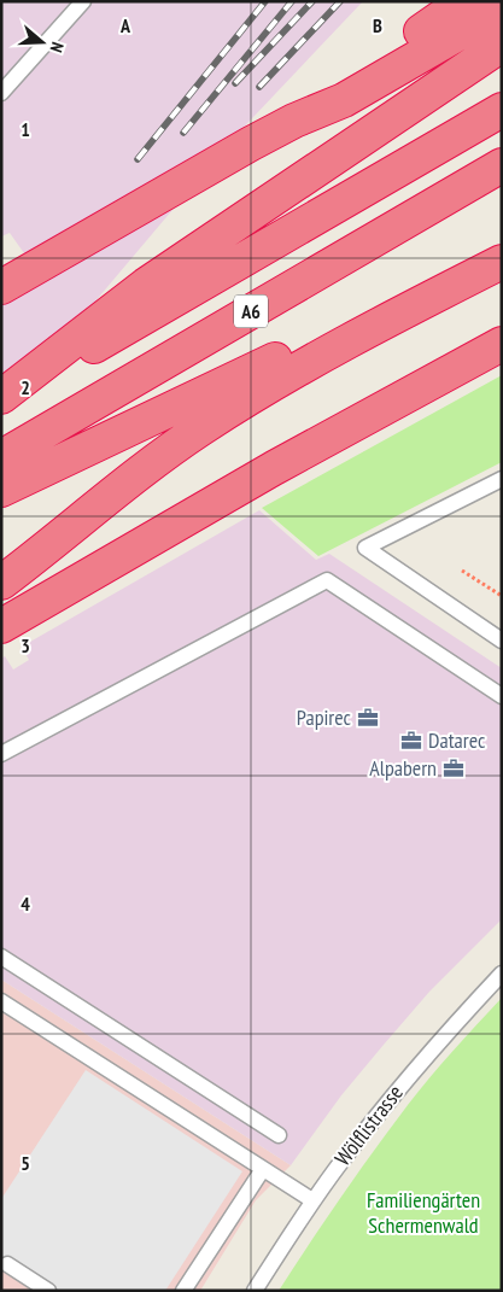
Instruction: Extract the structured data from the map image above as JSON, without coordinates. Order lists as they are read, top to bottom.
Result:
{
  "streets": {
    "highway": ["A6"],
    "lane": ["Wölflistrasse"]
  },
  "parks": ["Familiengärten Schermenwald"],
  "places": {
    "office": ["Papirec", "Datarec", "Alpabern"]
  },
  "north": "right",
  "grid": {
    "columns": ["A", "B"],
    "rows": [
      "1",
      "2",
      "3",
      "4",
      "5"
    ]
  }
}
